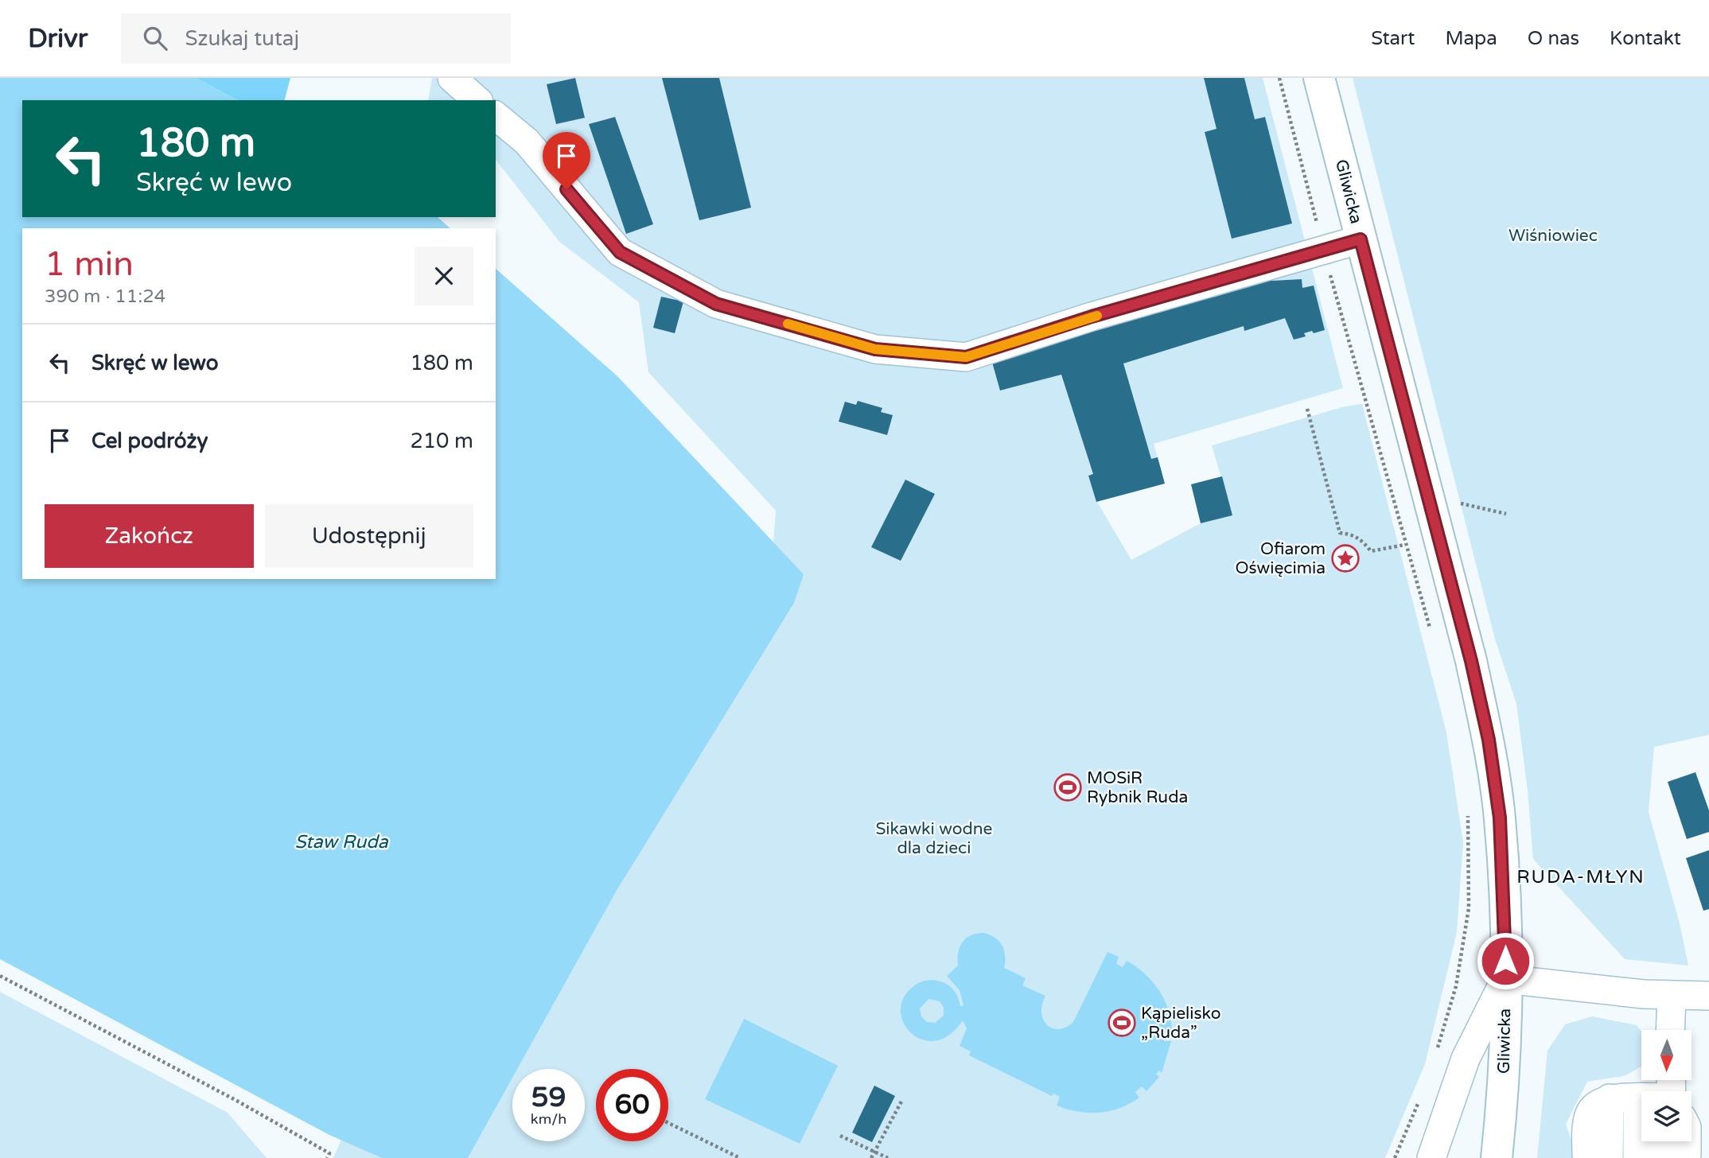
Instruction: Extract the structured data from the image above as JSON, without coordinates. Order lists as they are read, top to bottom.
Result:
{
  "streets": {
    "main road": ["Gliwicka"]
  },
  "districts": ["RUDA-MŁYN"],
  "water": ["Staw Ruda"],
  "parks": ["Wiśniowiec", "Sikawki wodne dla dzieci"],
  "places": {
    "place": ["Ofiarom Oświęcimia"],
    "sports": ["MOSiR Rybnik Ruda", "Kąpielisko „Ruda”"]
  },
  "north": "bottom",
  "page": {
    "header": "Drivr",
    "search": "Szukaj tutaj",
    "nav": [
      "Start",
      "Mapa",
      "O nas",
      "Kontakt"
    ],
    "turn": ["180 m", "Skręć w lewo"],
    "heading": ["1 min", "390 m · 11:24"],
    "list": [
      {
        "name": "Skręć w lewo",
        "value": "180 m"
      },
      {
        "name": "Cel podróży",
        "value": "210 m"
      }
    ],
    "buttons": ["Zakończ", "Udostępnij"],
    "speed": "59 km/h",
    "limit": "60"
  }
}
